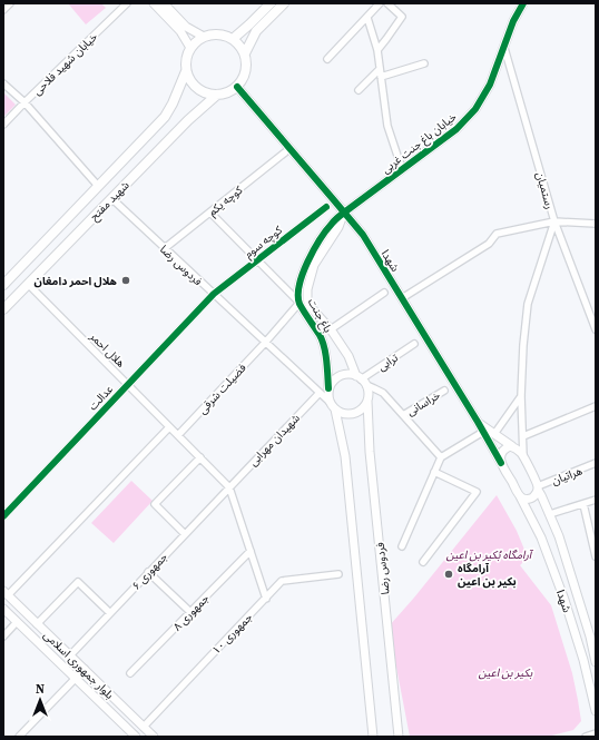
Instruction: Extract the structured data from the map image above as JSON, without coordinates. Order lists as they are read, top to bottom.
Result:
{
  "streets": {
    "main road": ["شهید مفتح"],
    "street": [
      "خیابان شهید فلاحی",
      "خیابان باغ جنت غربی",
      "رستمیان",
      "کوچه یکم",
      "کوچه سوم",
      "شهدا",
      "فردوس رضا",
      "باغ جنت",
      "هلال احمر",
      "ترابی",
      "فضیلت شرقی",
      "عدالت",
      "خراسانی",
      "شهیدان مهرابی",
      "هراتیان",
      "جمهوری ۶",
      "جمهوری ۸",
      "جمهوری ۱۰",
      "بلوار جمهوری اسلامی"
    ]
  },
  "crossings": [
    ["خیابان باغ جنت غربی", "رستمیان"],
    ["خیابان باغ جنت غربی", "شهدا"],
    ["خیابان باغ جنت غربی", "باغ جنت"],
    ["شهید مفتح", "شهدا"],
    ["شهید مفتح", "فردوس رضا"],
    ["شهید مفتح", "هلال احمر"],
    ["کوچه یکم", "فردوس رضا"],
    ["کوچه سوم", "فردوس رضا"],
    ["کوچه سوم", "عدالت"],
    ["شهدا", "باغ جنت"],
    ["شهدا", "هراتیان"],
    ["فردوس رضا", "باغ جنت"],
    ["فردوس رضا", "ترابی"],
    ["فردوس رضا", "فضیلت شرقی"],
    ["فردوس رضا", "عدالت"],
    ["فردوس رضا", "شهیدان مهرابی"],
    ["باغ جنت", "ترابی"],
    ["باغ جنت", "فضیلت شرقی"],
    ["هلال احمر", "فضیلت شرقی"],
    ["هلال احمر", "عدالت"],
    ["هلال احمر", "شهیدان مهرابی"],
    ["هلال احمر", "جمهوری ۶"],
    ["شهیدان مهرابی", "جمهوری ۶"],
    ["جمهوری ۶", "بلوار جمهوری اسلامی"],
    ["جمهوری ۱۰", "بلوار جمهوری اسلامی"]
  ],
  "parks": ["آرامگاه بُکیر بن اعین", "بکیر بن اعین"],
  "places": ["هلال احمر دامغان", "آرامگاه بکیر بن اعین"],
  "north": "top"
}
